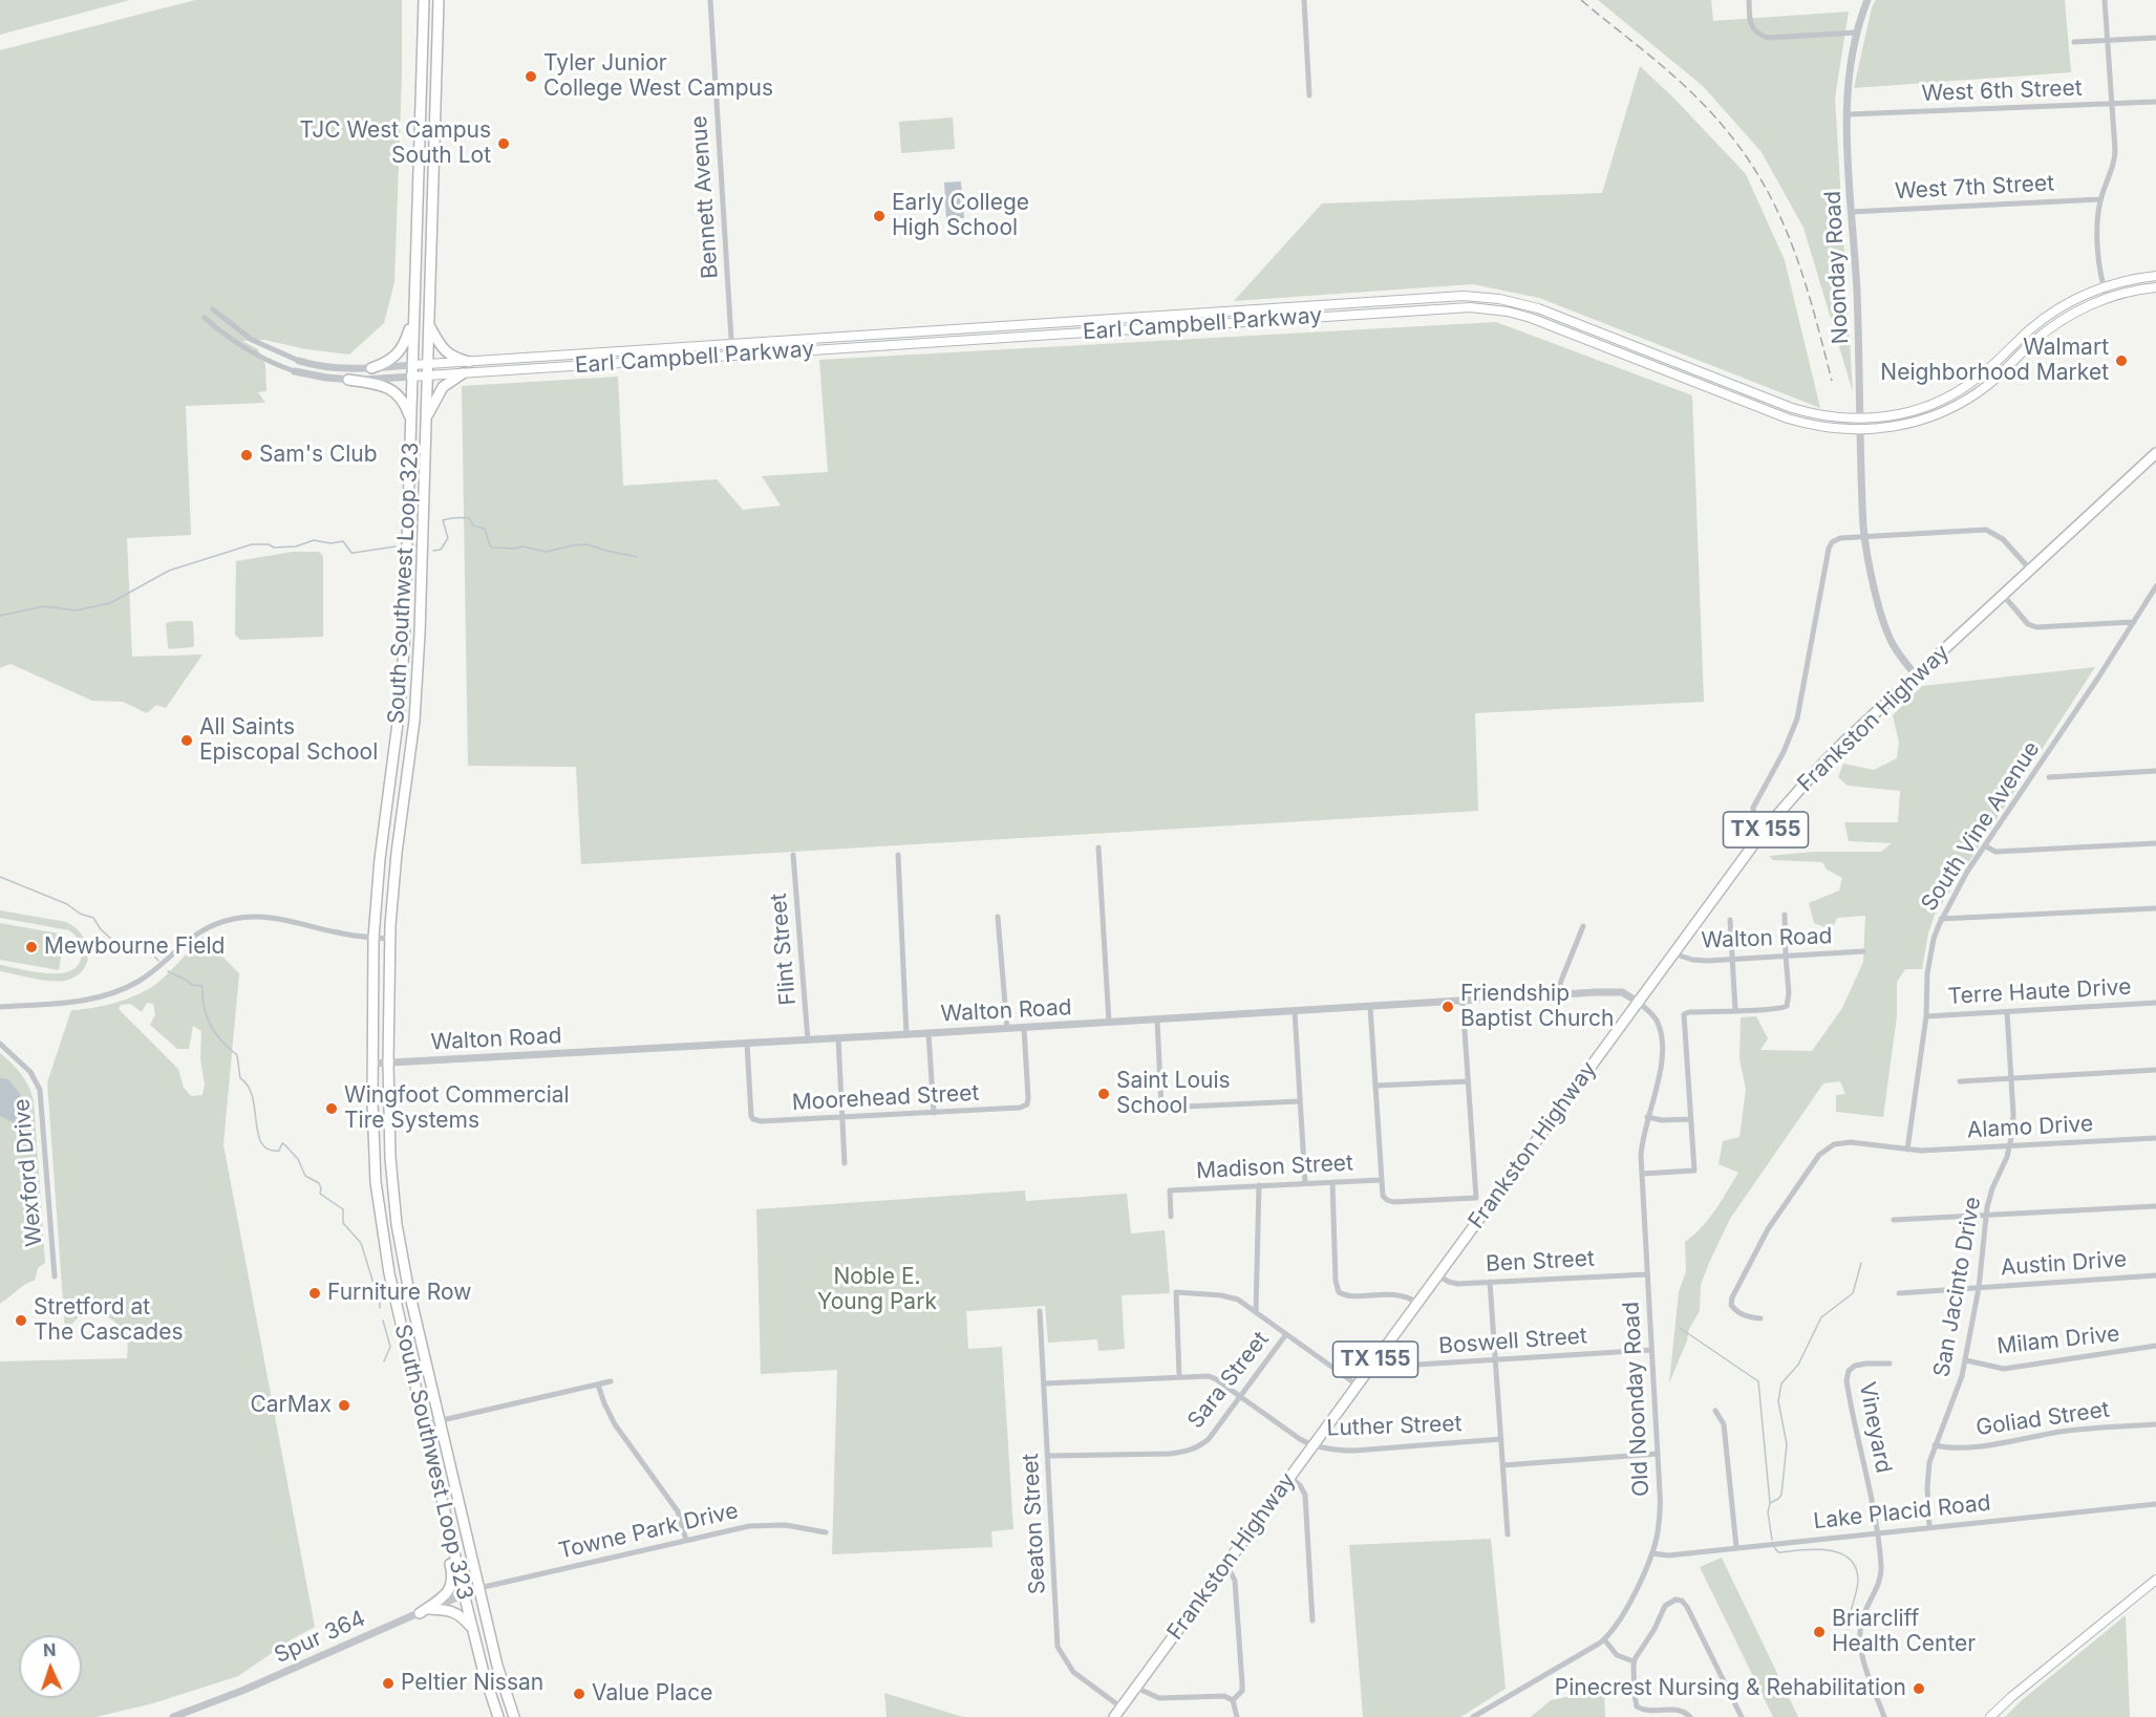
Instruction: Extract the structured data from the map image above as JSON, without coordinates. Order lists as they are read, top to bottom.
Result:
{
  "streets": {
    "main road": [
      "Earl Campbell Parkway",
      "South Southwest Loop 323",
      "Frankston Highway",
      "TX 155"
    ],
    "street": [
      "West 6th Street",
      "West 7th Street",
      "Bennett Avenue",
      "Noonday Road",
      "South Vine Avenue",
      "Walton Road",
      "Flint Street",
      "Terre Haute Drive",
      "Moorehead Street",
      "Alamo Drive",
      "Madison Street",
      "Wexford Drive",
      "Ben Street",
      "Austin Drive",
      "San Jacinto Drive",
      "Milam Drive",
      "Boswell Street",
      "Sara Street",
      "Old Noonday Road",
      "Goliad Street",
      "Luther Street",
      "Vineyard",
      "Lake Placid Road",
      "Seaton Street",
      "Towne Park Drive",
      "Spur 364"
    ]
  },
  "crossings": [
    ["West 6th Street", "Noonday Road"],
    ["West 7th Street", "Noonday Road"],
    ["Bennett Avenue", "Earl Campbell Parkway"],
    ["Noonday Road", "Earl Campbell Parkway"],
    ["Noonday Road", "Frankston Highway"],
    ["Earl Campbell Parkway", "South Southwest Loop 323"],
    ["South Southwest Loop 323", "Walton Road"],
    ["South Southwest Loop 323", "Towne Park Drive"],
    ["South Southwest Loop 323", "Spur 364"],
    ["Frankston Highway", "Walton Road"],
    ["Frankston Highway", "Ben Street"],
    ["Frankston Highway", "Boswell Street"],
    ["Frankston Highway", "Old Noonday Road"],
    ["Frankston Highway", "Luther Street"],
    ["Frankston Highway", "Seaton Street"],
    ["South Vine Avenue", "Terre Haute Drive"],
    ["South Vine Avenue", "Alamo Drive"],
    ["Walton Road", "Flint Street"],
    ["Walton Road", "Moorehead Street"],
    ["Walton Road", "Old Noonday Road"],
    ["Terre Haute Drive", "San Jacinto Drive"],
    ["Alamo Drive", "San Jacinto Drive"],
    ["Ben Street", "Old Noonday Road"],
    ["Austin Drive", "San Jacinto Drive"],
    ["San Jacinto Drive", "Milam Drive"],
    ["San Jacinto Drive", "Goliad Street"],
    ["San Jacinto Drive", "Lake Placid Road"],
    ["Boswell Street", "Old Noonday Road"],
    ["Sara Street", "Luther Street"],
    ["Sara Street", "Seaton Street"],
    ["Old Noonday Road", "Lake Placid Road"],
    ["Luther Street", "Seaton Street"],
    ["Vineyard", "Lake Placid Road"],
    ["Towne Park Drive", "Spur 364"]
  ],
  "parks": ["Noble E. Young Park"],
  "places": [
    "Tyler Junior College West Campus",
    "TJC West Campus South Lot",
    "Early College High School",
    "Walmart Neighborhood Market",
    "Sam's Club",
    "All Saints Episcopal School",
    "Mewbourne Field",
    "Friendship Baptist Church",
    "Saint Louis School",
    "Wingfoot Commercial Tire Systems",
    "Furniture Row",
    "Stretford at The Cascades",
    "CarMax",
    "Briarcliff Health Center",
    "Peltier Nissan",
    "Pinecrest Nursing & Rehabilitation",
    "Value Place"
  ],
  "north": "top"
}
